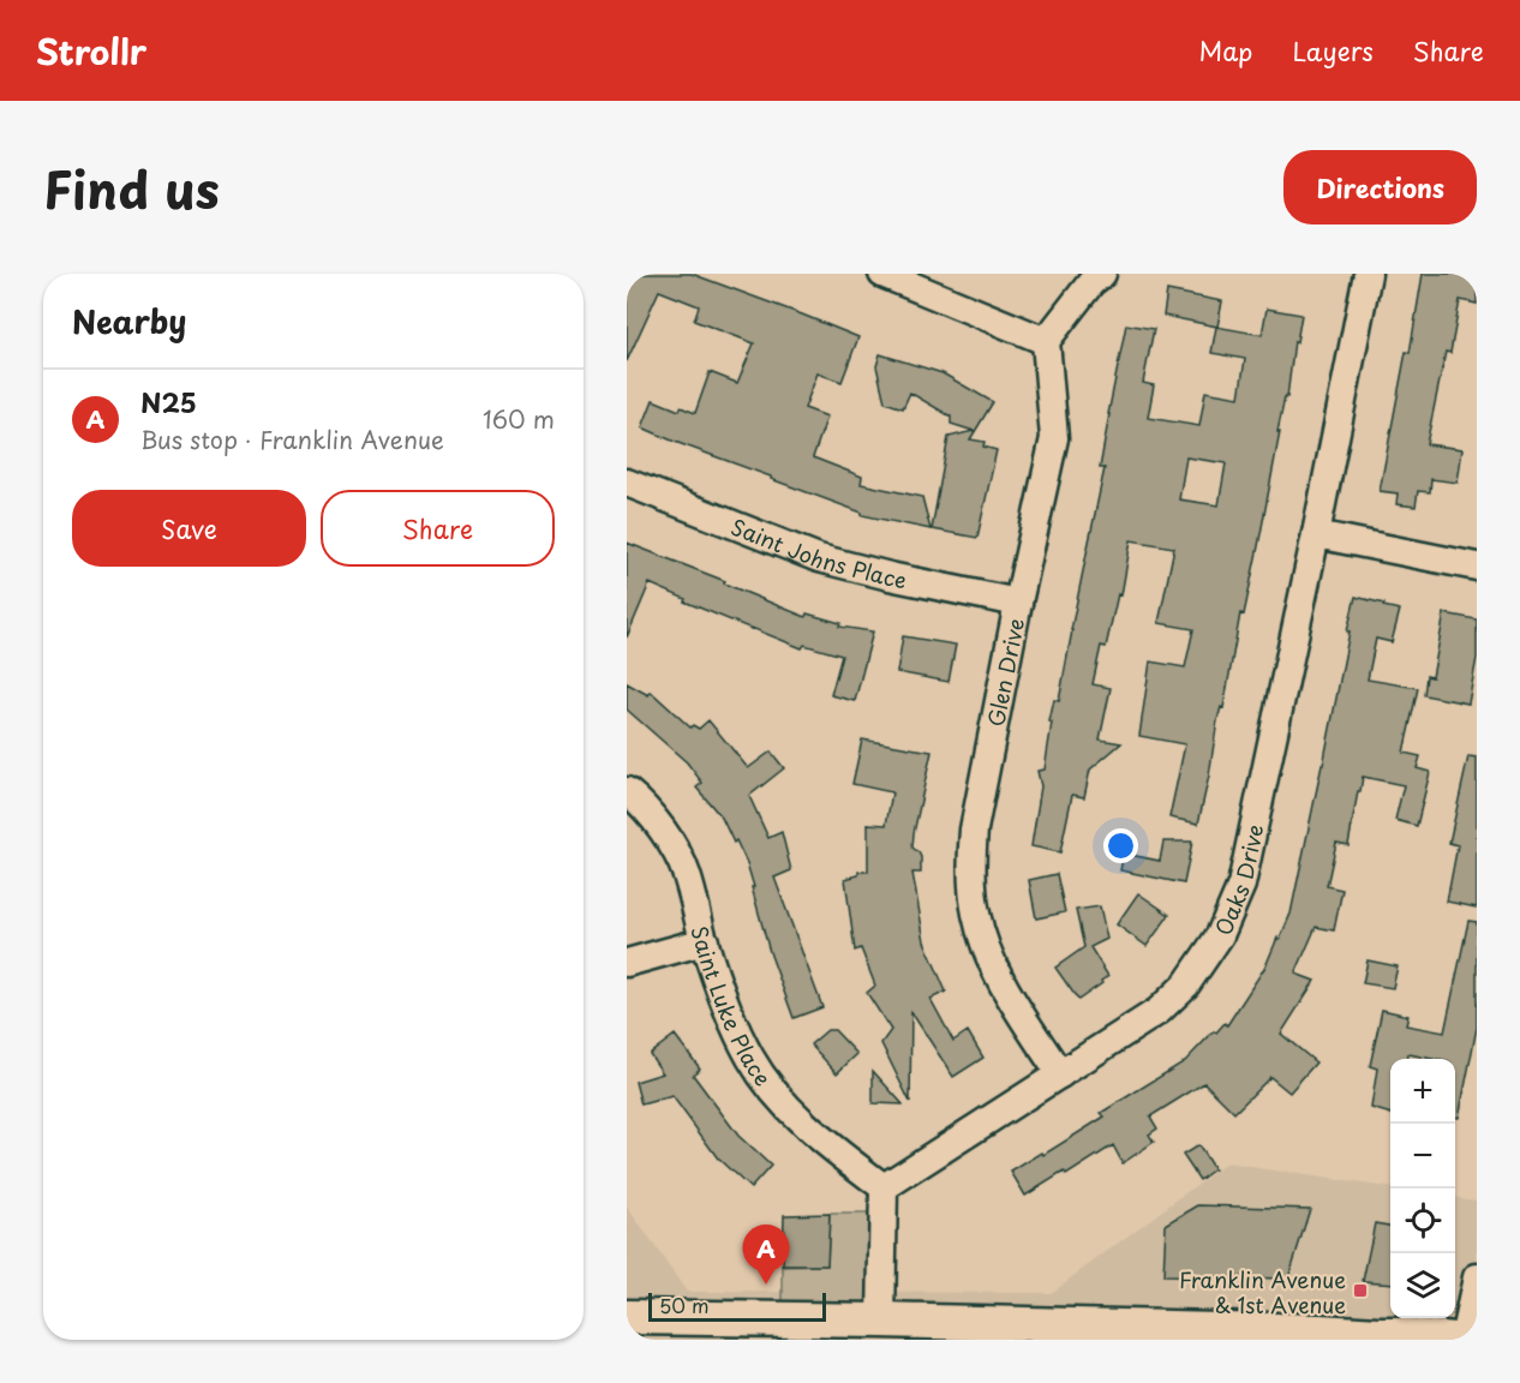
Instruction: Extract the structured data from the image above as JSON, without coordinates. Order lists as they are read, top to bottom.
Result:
{
  "streets": {
    "street": [
      "Saint Johns Place",
      "Glen Drive",
      "Oaks Drive",
      "Saint Luke Place"
    ]
  },
  "crossings": [
    ["Saint Johns Place", "Glen Drive"],
    ["Glen Drive", "Oaks Drive"],
    ["Oaks Drive", "Saint Luke Place"]
  ],
  "places": {
    "transit": ["Franklin Avenue & 1st Avenue"]
  },
  "scale_bar": "50 m",
  "page": {
    "header": "Strollr",
    "nav": ["Map", "Layers", "Share"],
    "title": "Find us",
    "buttons": [
      "Directions",
      ["Save", "Share"]
    ],
    "heading": "Nearby",
    "list": [
      {
        "mark": "A",
        "name": "N25",
        "note": "Bus stop · Franklin Avenue",
        "value": "160 m"
      }
    ],
    "map_buttons": ["+", "−"],
    "pins": "A",
    "scale": "50 m"
  }
}
